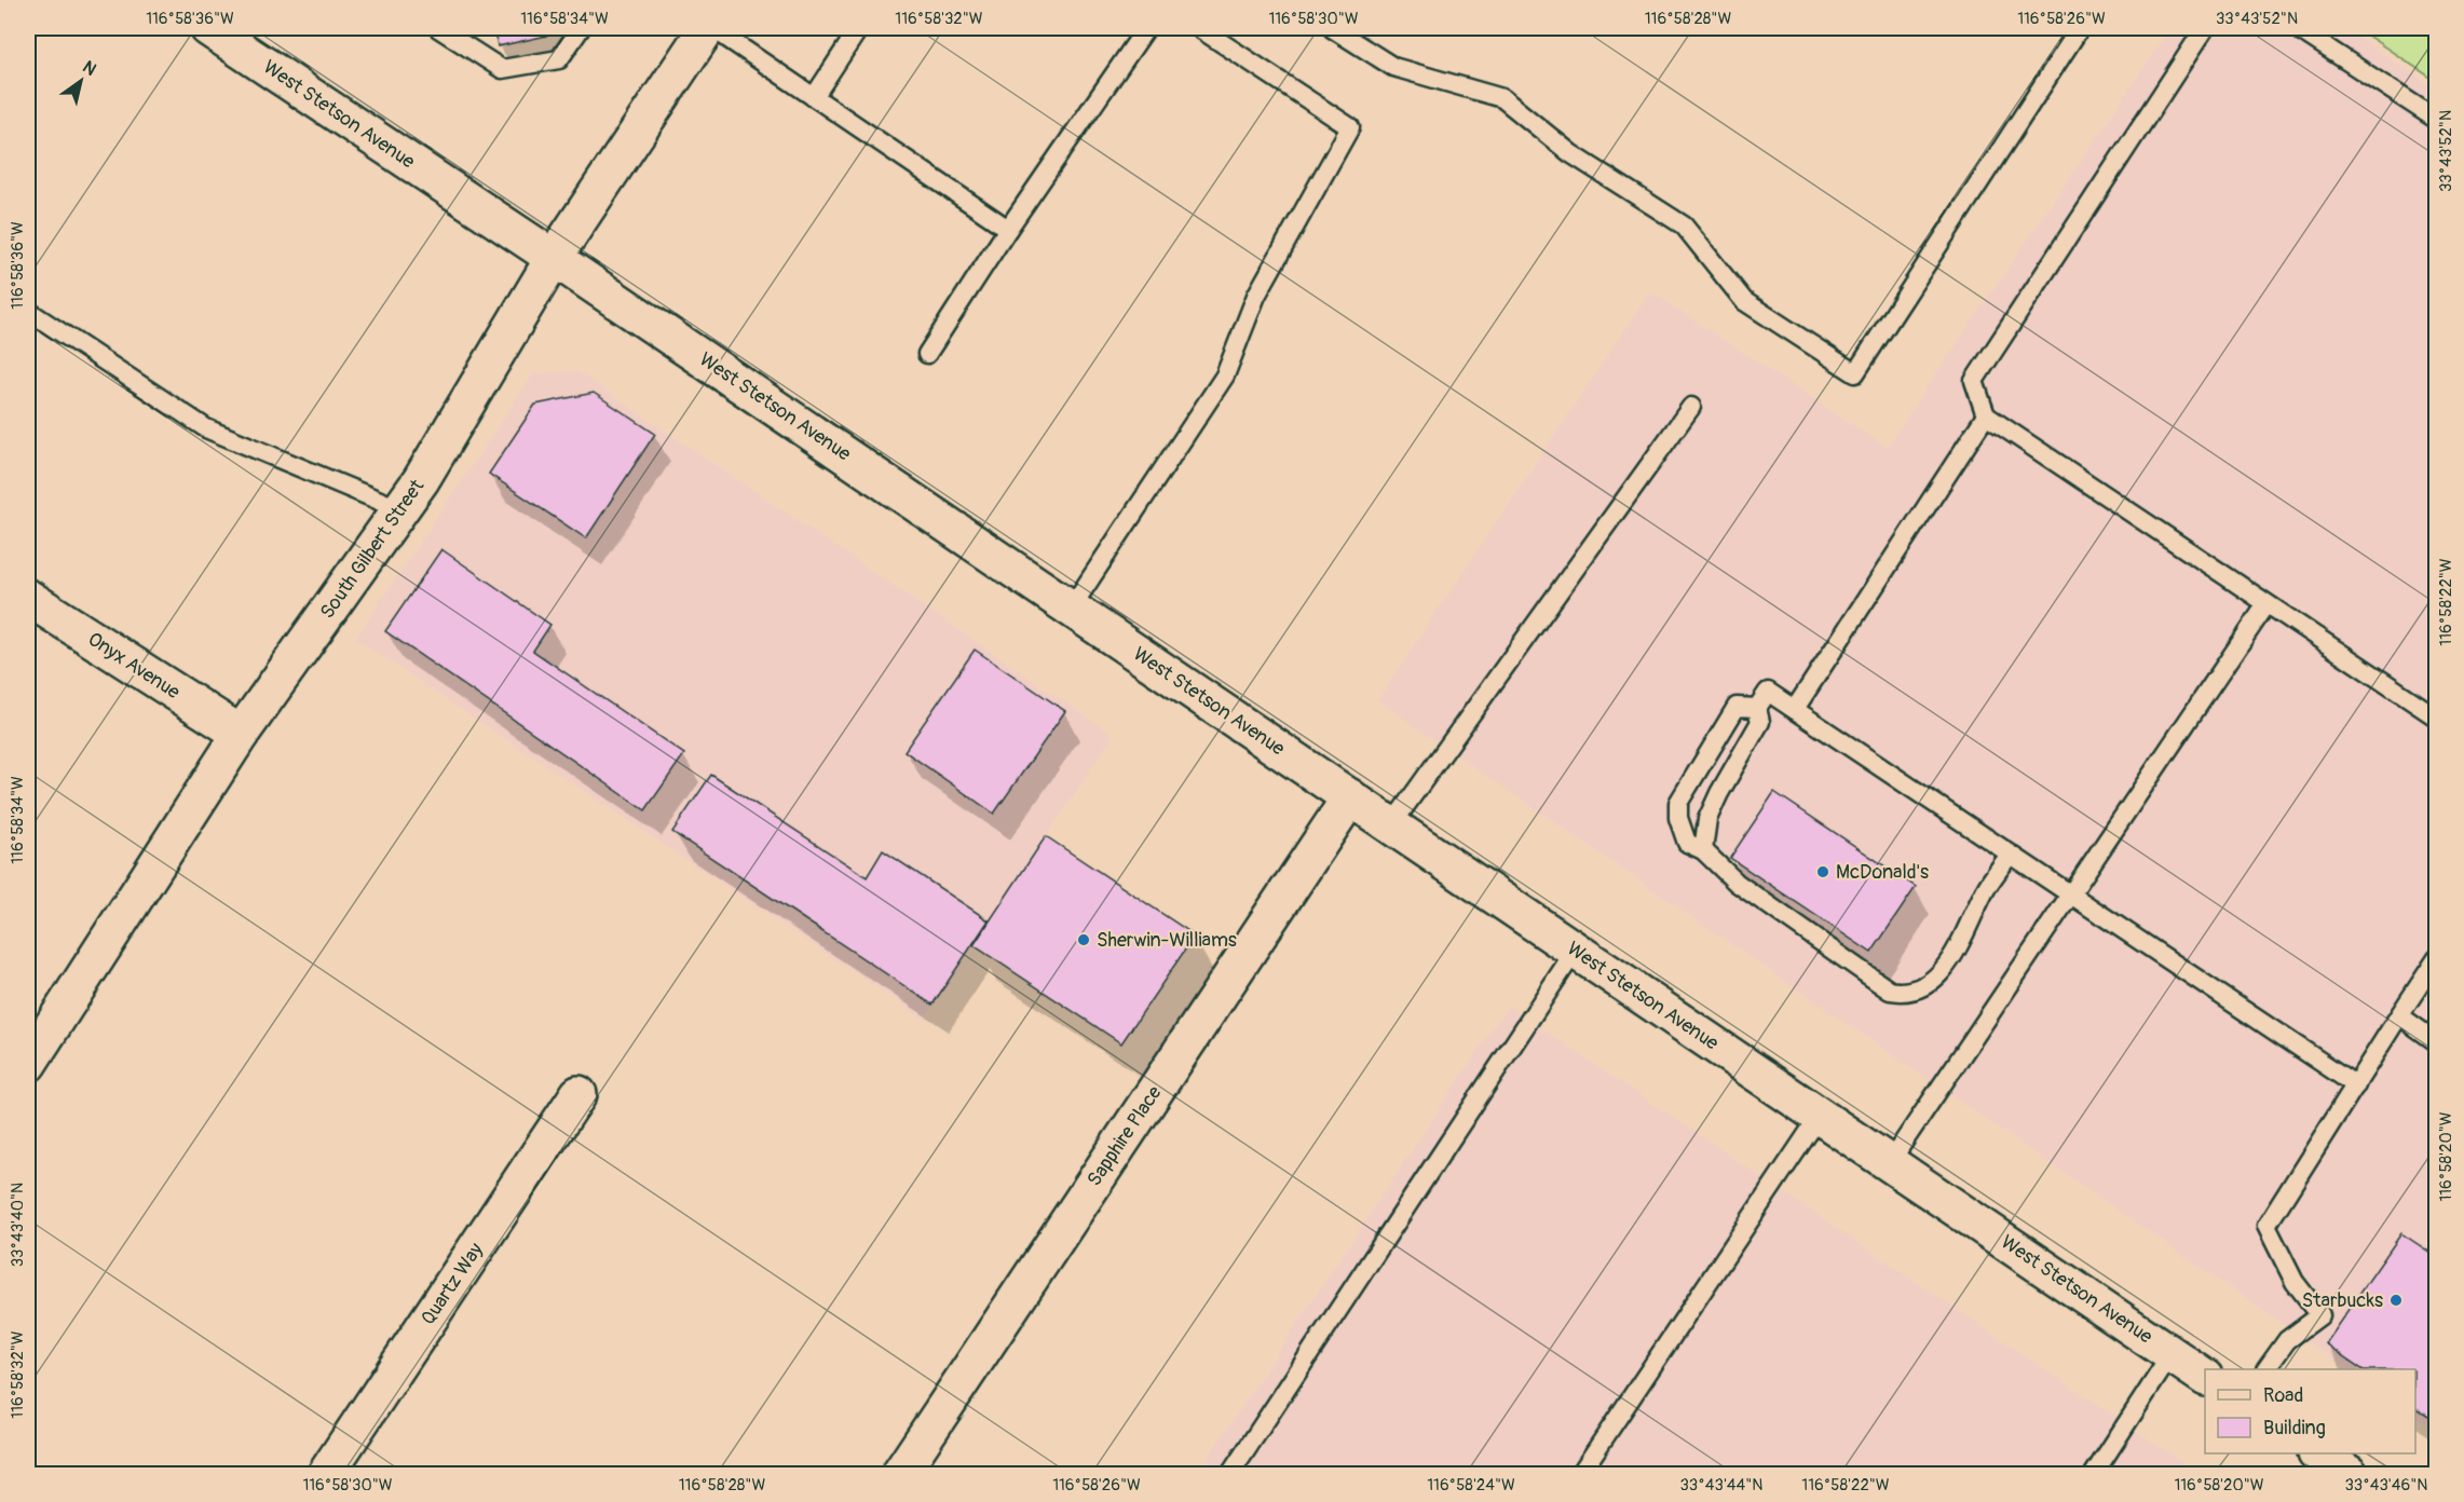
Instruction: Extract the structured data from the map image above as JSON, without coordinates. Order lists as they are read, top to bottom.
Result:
{
  "streets": {
    "street": [
      "West Stetson Avenue",
      "South Gilbert Street",
      "Onyx Avenue",
      "Sapphire Place",
      "Quartz Way"
    ]
  },
  "crossings": [
    ["West Stetson Avenue", "South Gilbert Street"],
    ["West Stetson Avenue", "Sapphire Place"],
    ["South Gilbert Street", "Onyx Avenue"]
  ],
  "places": ["McDonald's", "Sherwin-Williams", "Starbucks"],
  "legend": ["Road", "Building"],
  "north": "top right",
  "coordinates": [
    "116°58'36\"W",
    "116°58'34\"W",
    "116°58'32\"W",
    "116°58'30\"W",
    "116°58'28\"W",
    "116°58'26\"W",
    "33°43'52\"N",
    "116°58'22\"W",
    "116°58'20\"W",
    "33°43'40\"N",
    "116°58'24\"W",
    "33°43'44\"N",
    "33°43'46\"N"
  ]
}
